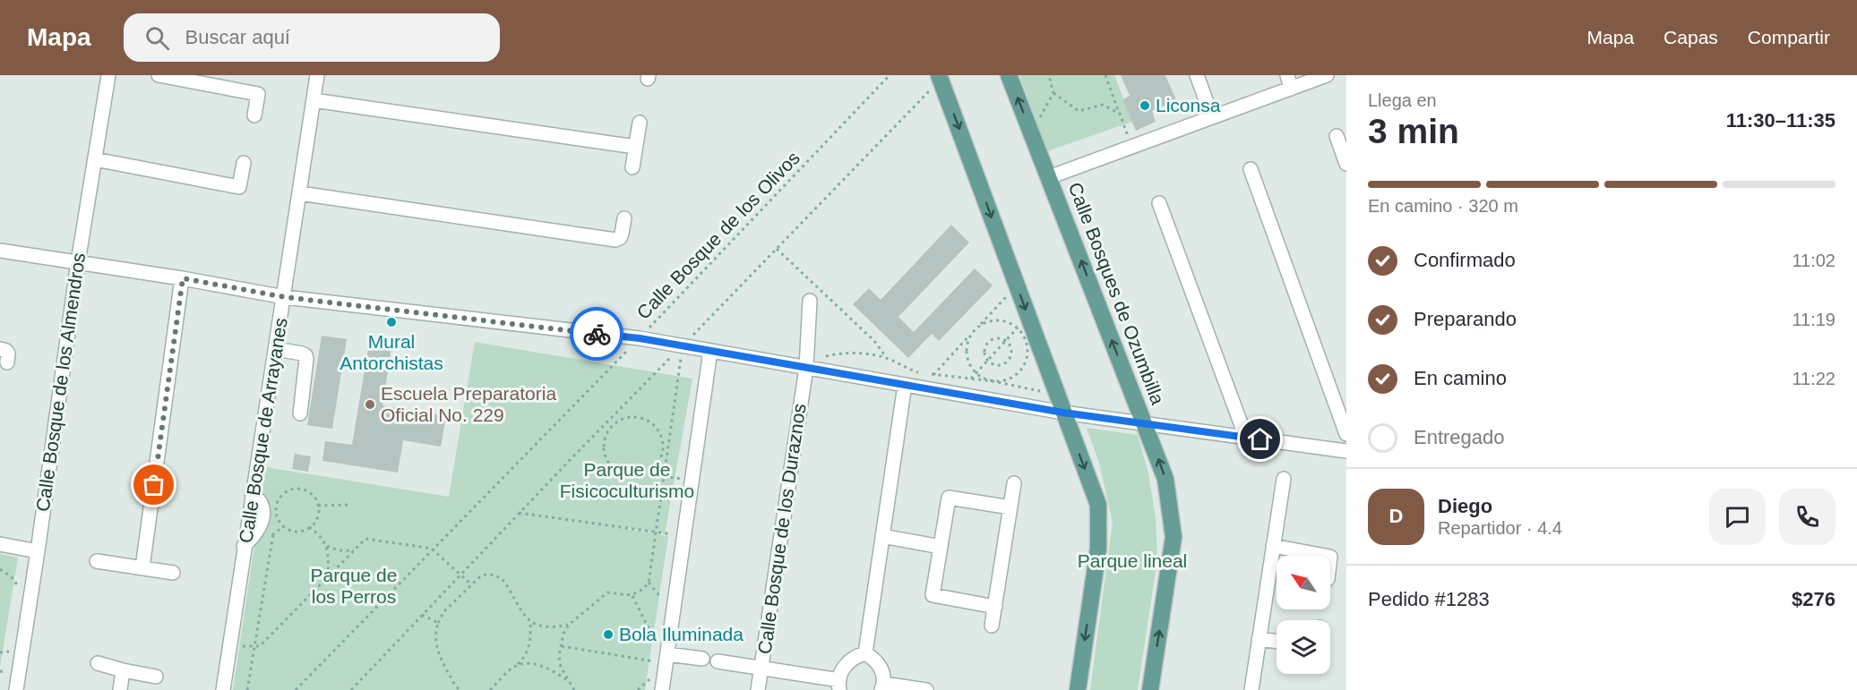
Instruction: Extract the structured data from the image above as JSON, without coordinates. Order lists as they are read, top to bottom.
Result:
{
  "streets": {
    "main road": ["Calle Bosques de Ozumbilla"],
    "street": ["Calle Bosque de los Almendros", "Calle Bosque de Arrayanes", "Calle Bosque de los Duraznos"],
    "path": ["Calle Bosque de los Olivos"]
  },
  "parks": ["Parque de Fisicoculturismo", "Parque lineal", "Parque de los Perros"],
  "places": [
    "Liconsa",
    "Mural Antorchistas",
    "Escuela Preparatoria Oficial No. 229",
    "Bola Iluminada"
  ],
  "north": "top left",
  "page": {
    "header": "Mapa",
    "search": "Buscar aquí",
    "nav": ["Mapa", "Capas", "Compartir"],
    "heading": ["3 min", "Llega en", "11:30–11:35"],
    "panel": [
      "Diego",
      "Repartidor · 4.4",
      "Pedido #1283",
      "$276"
    ],
    "bar": "En camino · 320 m",
    "list": [
      ["Confirmado", "11:02"],
      ["Preparando", "11:19"],
      ["En camino", "11:22"],
      "Entregado"
    ],
    "round": "D"
  }
}
